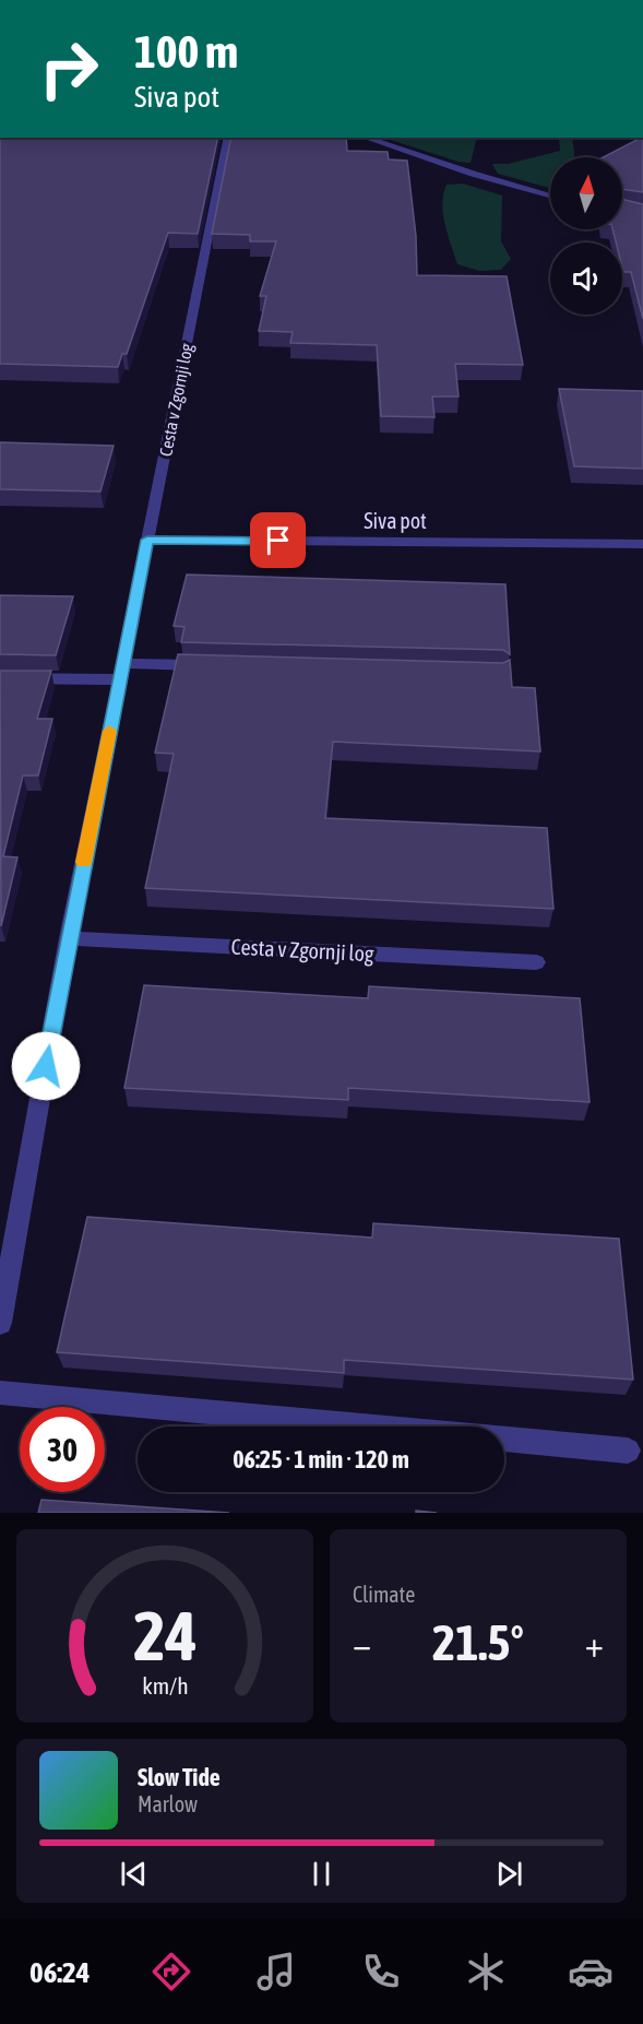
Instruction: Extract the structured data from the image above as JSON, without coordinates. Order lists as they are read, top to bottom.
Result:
{
  "streets": {
    "street": ["Cesta v Zgornji log", "Siva pot"]
  },
  "crossings": [
    ["Cesta v Zgornji log", "Siva pot"]
  ],
  "north": "top",
  "page": {
    "turn": ["100 m", "Siva pot"],
    "limit": "30",
    "trip": "06:25 · 1 min · 120 m",
    "tile": "Climate",
    "heat": ["−", "21.5°", "+"],
    "song": ["Slow Tide", "Marlow"],
    "tabs": "06:24",
    "gauge": ["24", "km/h"]
  }
}
